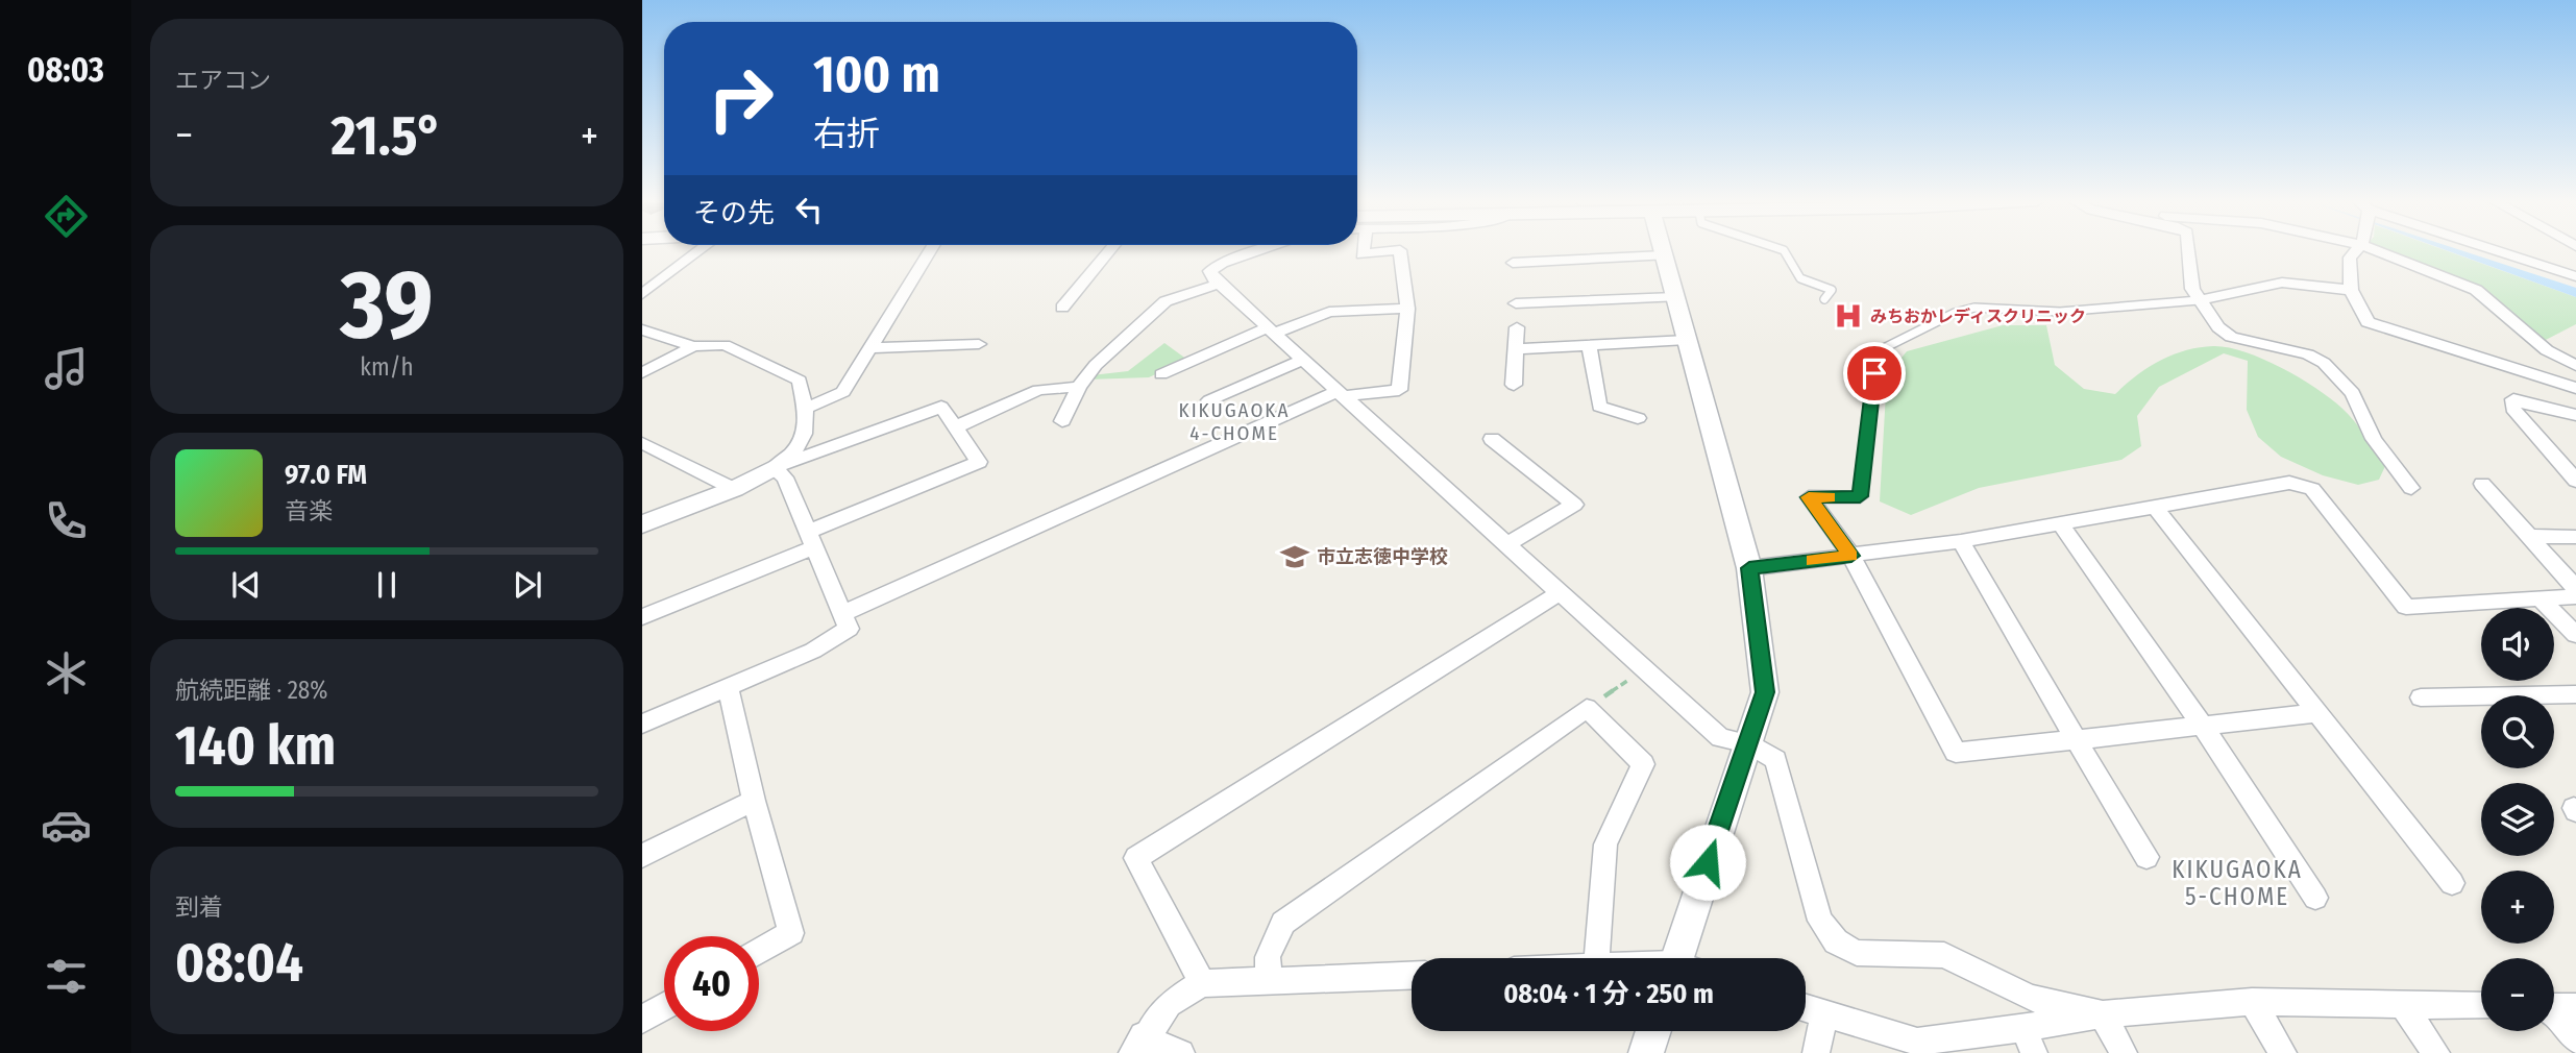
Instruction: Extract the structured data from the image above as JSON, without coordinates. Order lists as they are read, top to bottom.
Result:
{
  "districts": ["KIKUGAOKA 4-CHOME", "KIKUGAOKA 5-CHOME"],
  "places": {
    "hospital": ["みちおかレディスクリニック"],
    "school or university": ["市立志徳中学校"]
  },
  "page": {
    "tabs": "08:03",
    "tile": [
      "エアコン",
      ["39", "km/h"],
      ["航続距離 · 28%", "140 km"],
      ["到着", "08:04"]
    ],
    "turn": ["100 m", "右折"],
    "heat": ["−", "21.5°", "+"],
    "then": "その先",
    "song": ["97.0 FM", "音楽"],
    "map_buttons": ["+", "−"],
    "limit": "40",
    "trip": "08:04 · 1 分 · 250 m"
  }
}
